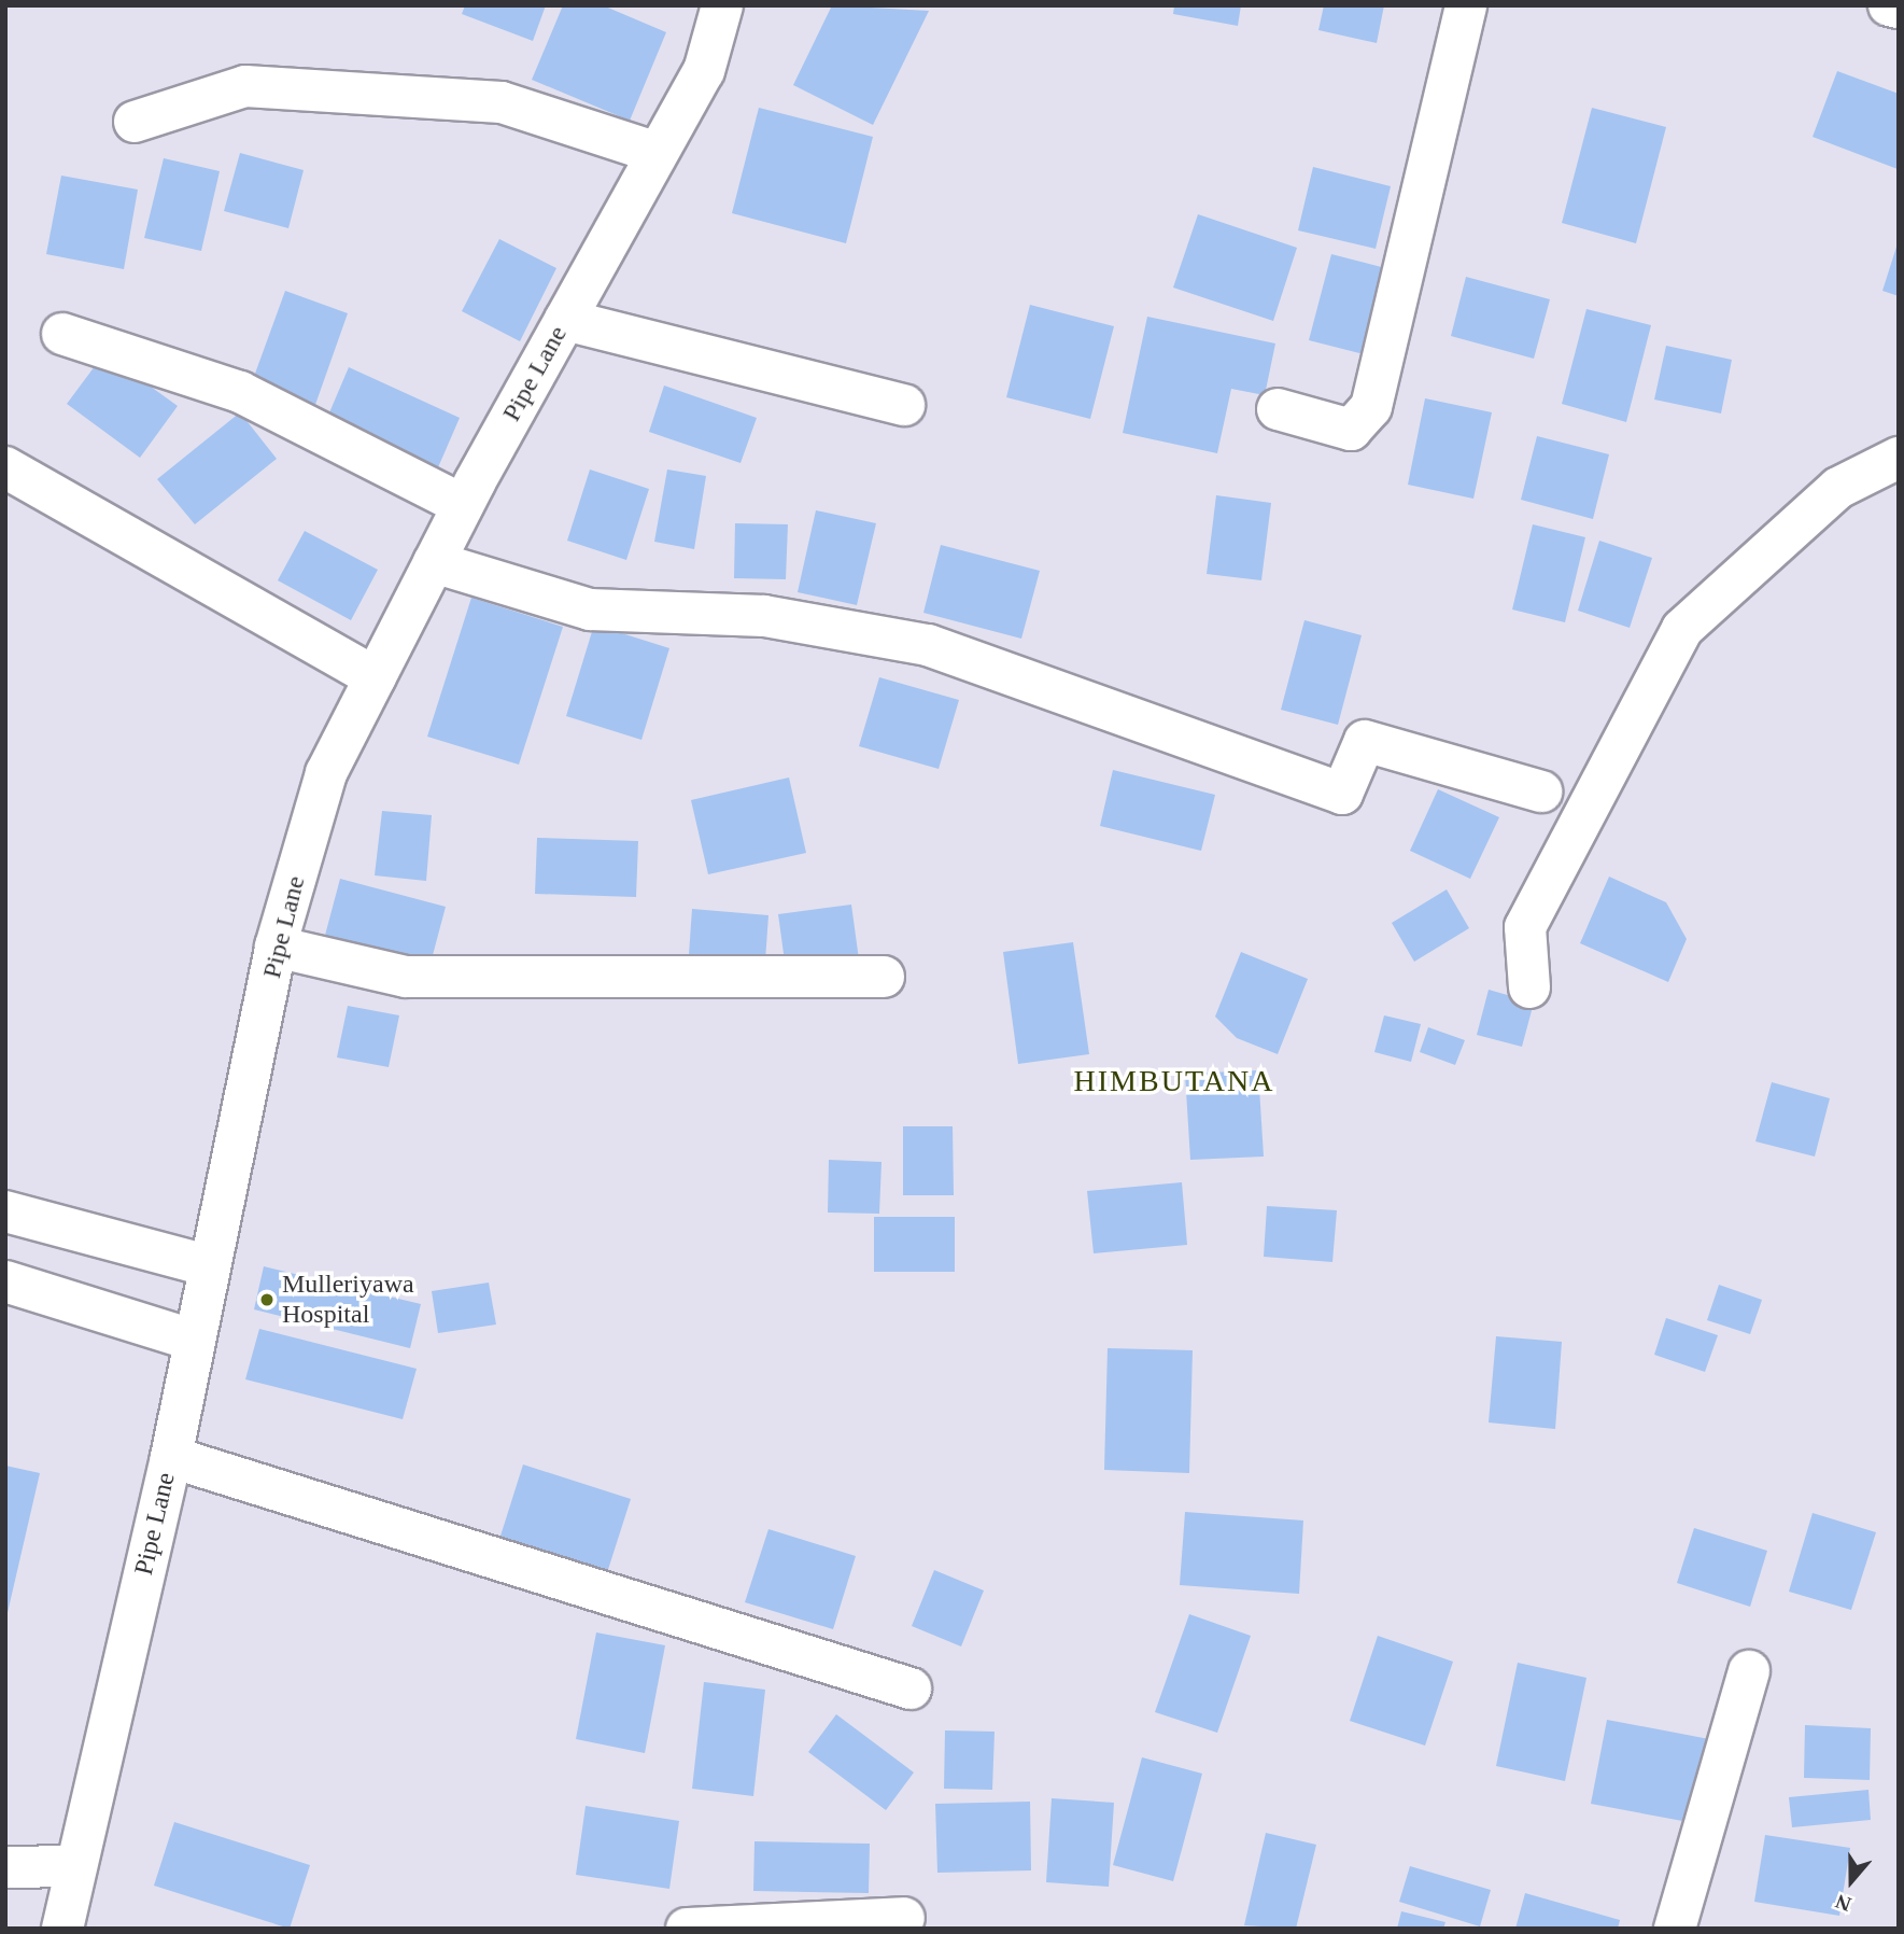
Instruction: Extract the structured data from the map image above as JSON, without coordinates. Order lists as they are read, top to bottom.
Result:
{
  "streets": {
    "street": ["Pipe Lane"]
  },
  "districts": ["HIMBUTANA"],
  "places": ["Mulleriyawa Hospital"],
  "north": "bottom"
}
